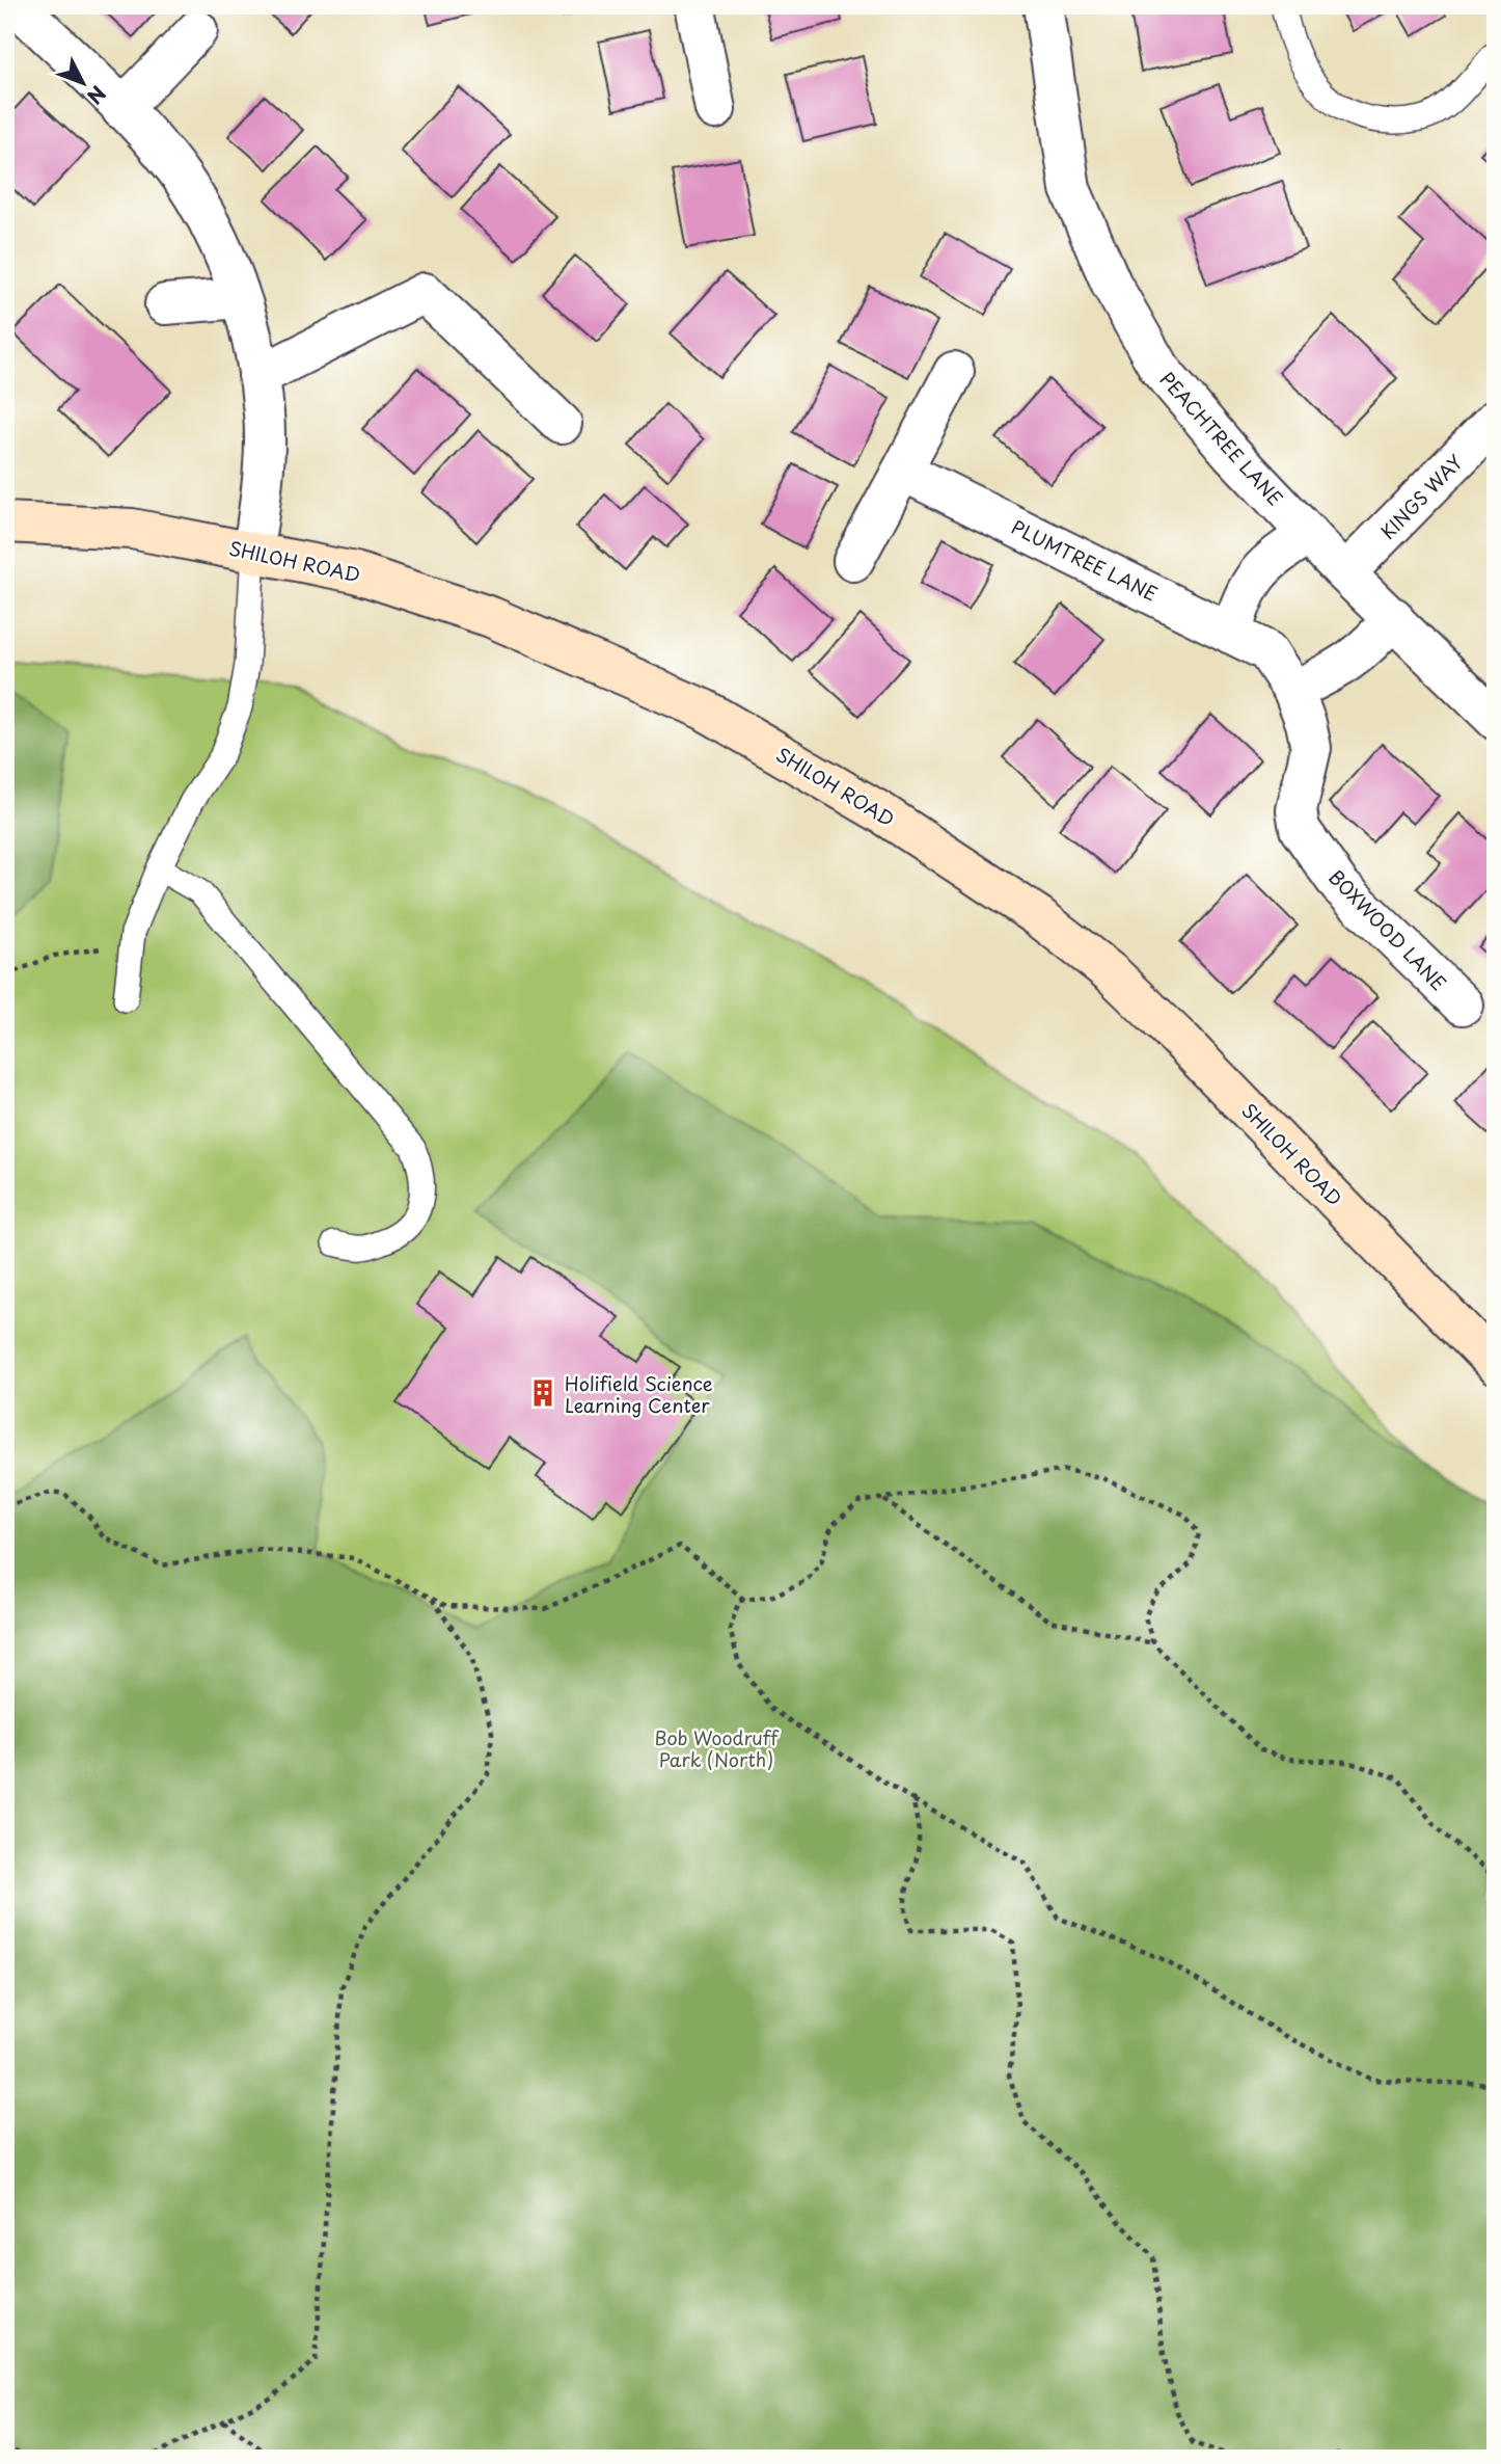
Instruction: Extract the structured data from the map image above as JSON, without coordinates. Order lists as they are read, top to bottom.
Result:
{
  "streets": {
    "main road": ["SHILOH ROAD"],
    "street": [
      "PEACHTREE LANE",
      "KINGS WAY",
      "PLUMTREE LANE",
      "BOXWOOD LANE"
    ]
  },
  "crossings": [
    ["PEACHTREE LANE", "KINGS WAY"],
    ["PLUMTREE LANE", "BOXWOOD LANE"]
  ],
  "parks": ["Bob Woodruff Park (North)"],
  "places": {
    "building": ["Holifield Science Learning Center"]
  },
  "north": "bottom right"
}
